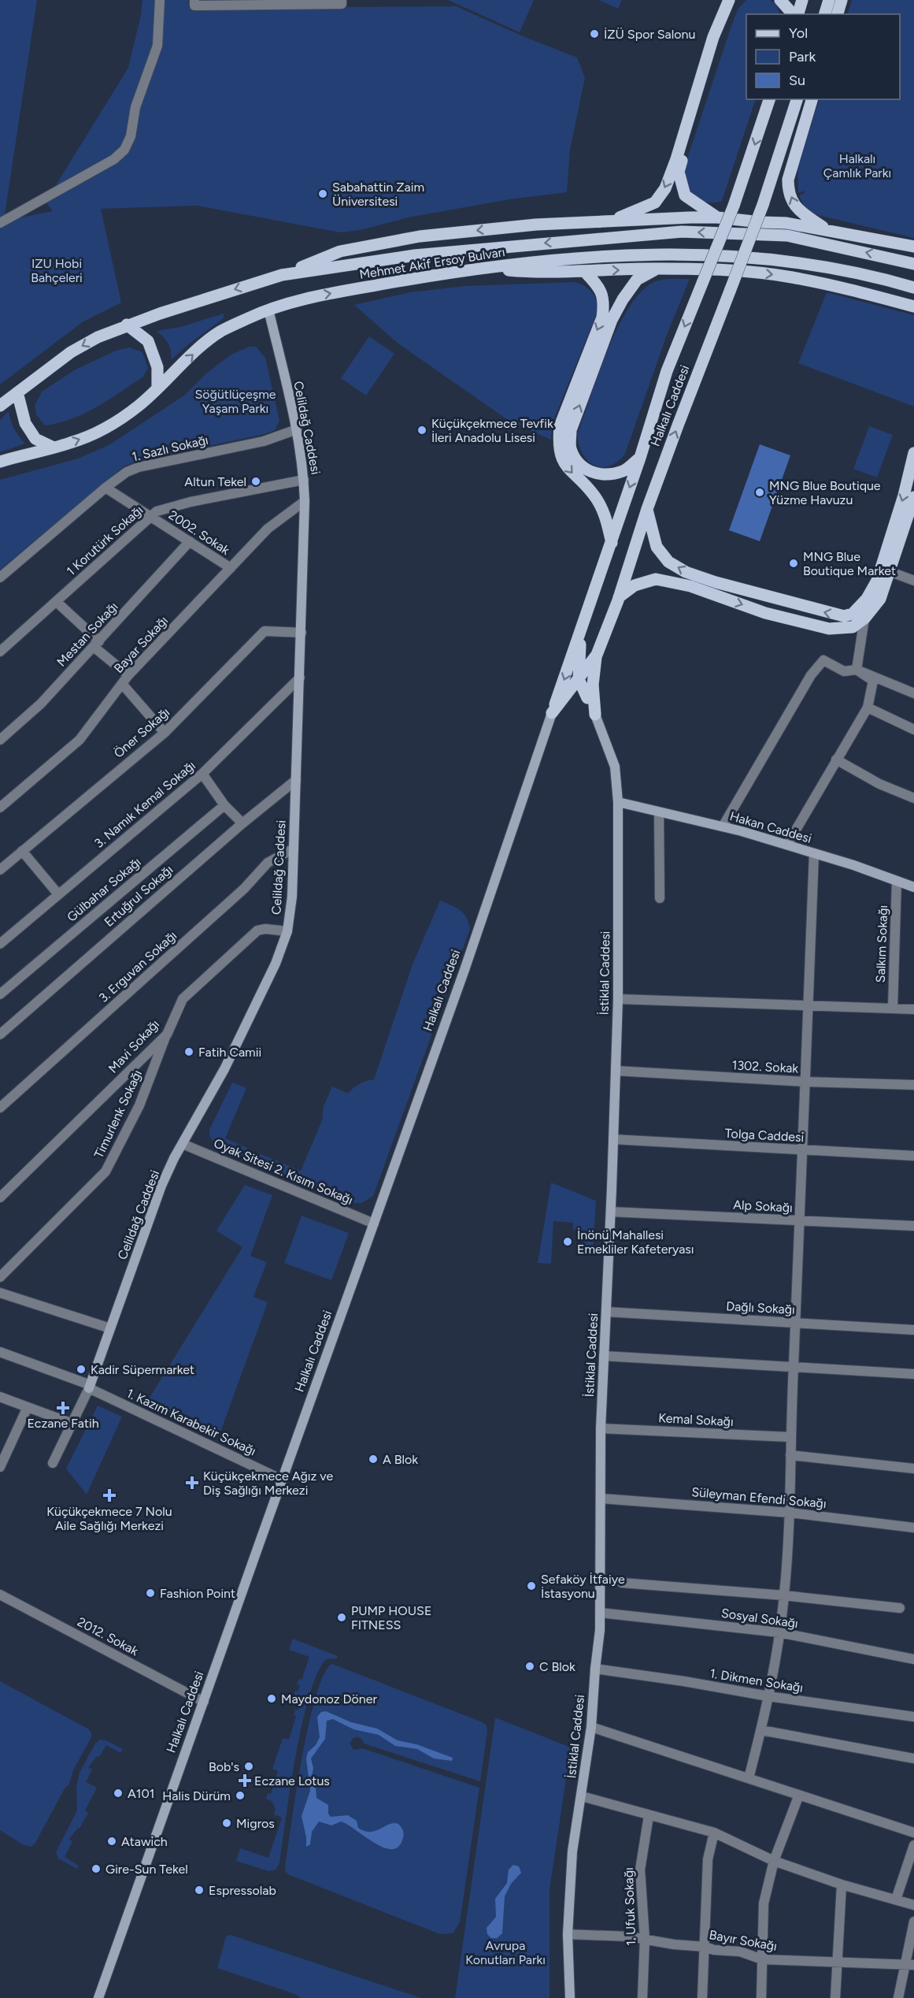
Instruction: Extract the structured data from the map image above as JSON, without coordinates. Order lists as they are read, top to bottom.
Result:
{
  "streets": {
    "main road": ["Mehmet Akif Ersoy Bulvarı", "Halkalı Caddesi"],
    "street": [
      "Celildağ Caddesi",
      "1. Sazlı Sokağı",
      "2002. Sokak",
      "1 Korutürk Sokağı",
      "Mestan Sokağı",
      "Bayar Sokağı",
      "Öner Sokağı",
      "3. Namık Kemal Sokağı",
      "Hakan Caddesi",
      "Gülbahar Sokağı",
      "Ertuğrul Sokağı",
      "Salkım Sokağı",
      "3. Erguvan Sokağı",
      "İstiklal Caddesi",
      "Mavi Sokağı",
      "1302. Sokak",
      "Timurlenk Sokağı",
      "Tolga Caddesi",
      "Oyak Sitesi 2. Kısım Sokağı",
      "Alp Sokağı",
      "Dağlı Sokağı",
      "Kemal Sokağı",
      "1. Kazım Karabekir Sokağı",
      "Süleyman Efendi Sokağı",
      "Sosyal Sokağı",
      "2012. Sokak",
      "1. Dikmen Sokağı",
      "1. Ufuk Sokağı",
      "Bayır Sokağı"
    ]
  },
  "crossings": [
    ["Mehmet Akif Ersoy Bulvarı", "Celildağ Caddesi"],
    ["Halkalı Caddesi", "Oyak Sitesi 2. Kısım Sokağı"],
    ["Halkalı Caddesi", "1. Kazım Karabekir Sokağı"],
    ["Halkalı Caddesi", "2012. Sokak"],
    ["Celildağ Caddesi", "1. Sazlı Sokağı"],
    ["Celildağ Caddesi", "1 Korutürk Sokağı"],
    ["Celildağ Caddesi", "Bayar Sokağı"],
    ["Celildağ Caddesi", "Öner Sokağı"],
    ["Celildağ Caddesi", "3. Namık Kemal Sokağı"],
    ["Celildağ Caddesi", "Ertuğrul Sokağı"],
    ["Celildağ Caddesi", "3. Erguvan Sokağı"],
    ["Celildağ Caddesi", "Mavi Sokağı"],
    ["Celildağ Caddesi", "Oyak Sitesi 2. Kısım Sokağı"],
    ["Celildağ Caddesi", "1. Kazım Karabekir Sokağı"],
    ["1. Sazlı Sokağı", "2002. Sokak"],
    ["2002. Sokak", "1 Korutürk Sokağı"],
    ["2002. Sokak", "Mestan Sokağı"],
    ["2002. Sokak", "Bayar Sokağı"],
    ["Hakan Caddesi", "Salkım Sokağı"],
    ["Hakan Caddesi", "İstiklal Caddesi"],
    ["İstiklal Caddesi", "1302. Sokak"],
    ["İstiklal Caddesi", "Tolga Caddesi"],
    ["İstiklal Caddesi", "Alp Sokağı"],
    ["İstiklal Caddesi", "Dağlı Sokağı"],
    ["İstiklal Caddesi", "Kemal Sokağı"],
    ["İstiklal Caddesi", "Süleyman Efendi Sokağı"],
    ["İstiklal Caddesi", "Sosyal Sokağı"],
    ["İstiklal Caddesi", "1. Dikmen Sokağı"],
    ["İstiklal Caddesi", "Bayır Sokağı"],
    ["Mavi Sokağı", "Timurlenk Sokağı"],
    ["1. Ufuk Sokağı", "Bayır Sokağı"]
  ],
  "parks": [
    "Halkalı Çamlık Parkı",
    "IZU Hobi Bahçeleri",
    "Söğütlüçeşme Yaşam Parkı",
    "Avrupa Konutları Parkı"
  ],
  "places": {
    "other": [
      "İZÜ Spor Salonu",
      "Sabahattin Zaim Üniversitesi",
      "Küçükçekmece Tevfik İleri Anadolu Lisesi",
      "Altun Tekel",
      "MNG Blue Boutique Yüzme Havuzu",
      "MNG Blue Boutique Market",
      "Fatih Camii",
      "İnönü Mahallesi Emekliler Kafeteryası",
      "Kadir Süpermarket",
      "A Blok",
      "Sefaköy İtfaiye İstasyonu",
      "Fashion Point",
      "PUMP HOUSE FITNESS",
      "C Blok",
      "Maydonoz Döner",
      "Bob's",
      "A101",
      "Halis Dürüm",
      "Migros",
      "Atawich",
      "Gire-Sun Tekel",
      "Espressolab"
    ],
    "health": [
      "Eczane Fatih",
      "Küçükçekmece Ağız ve Diş Sağlığı Merkezi",
      "Küçükçekmece 7 Nolu Aile Sağlığı Merkezi",
      "Eczane Lotus"
    ]
  },
  "legend": ["Yol", "Park", "Su"]
}
